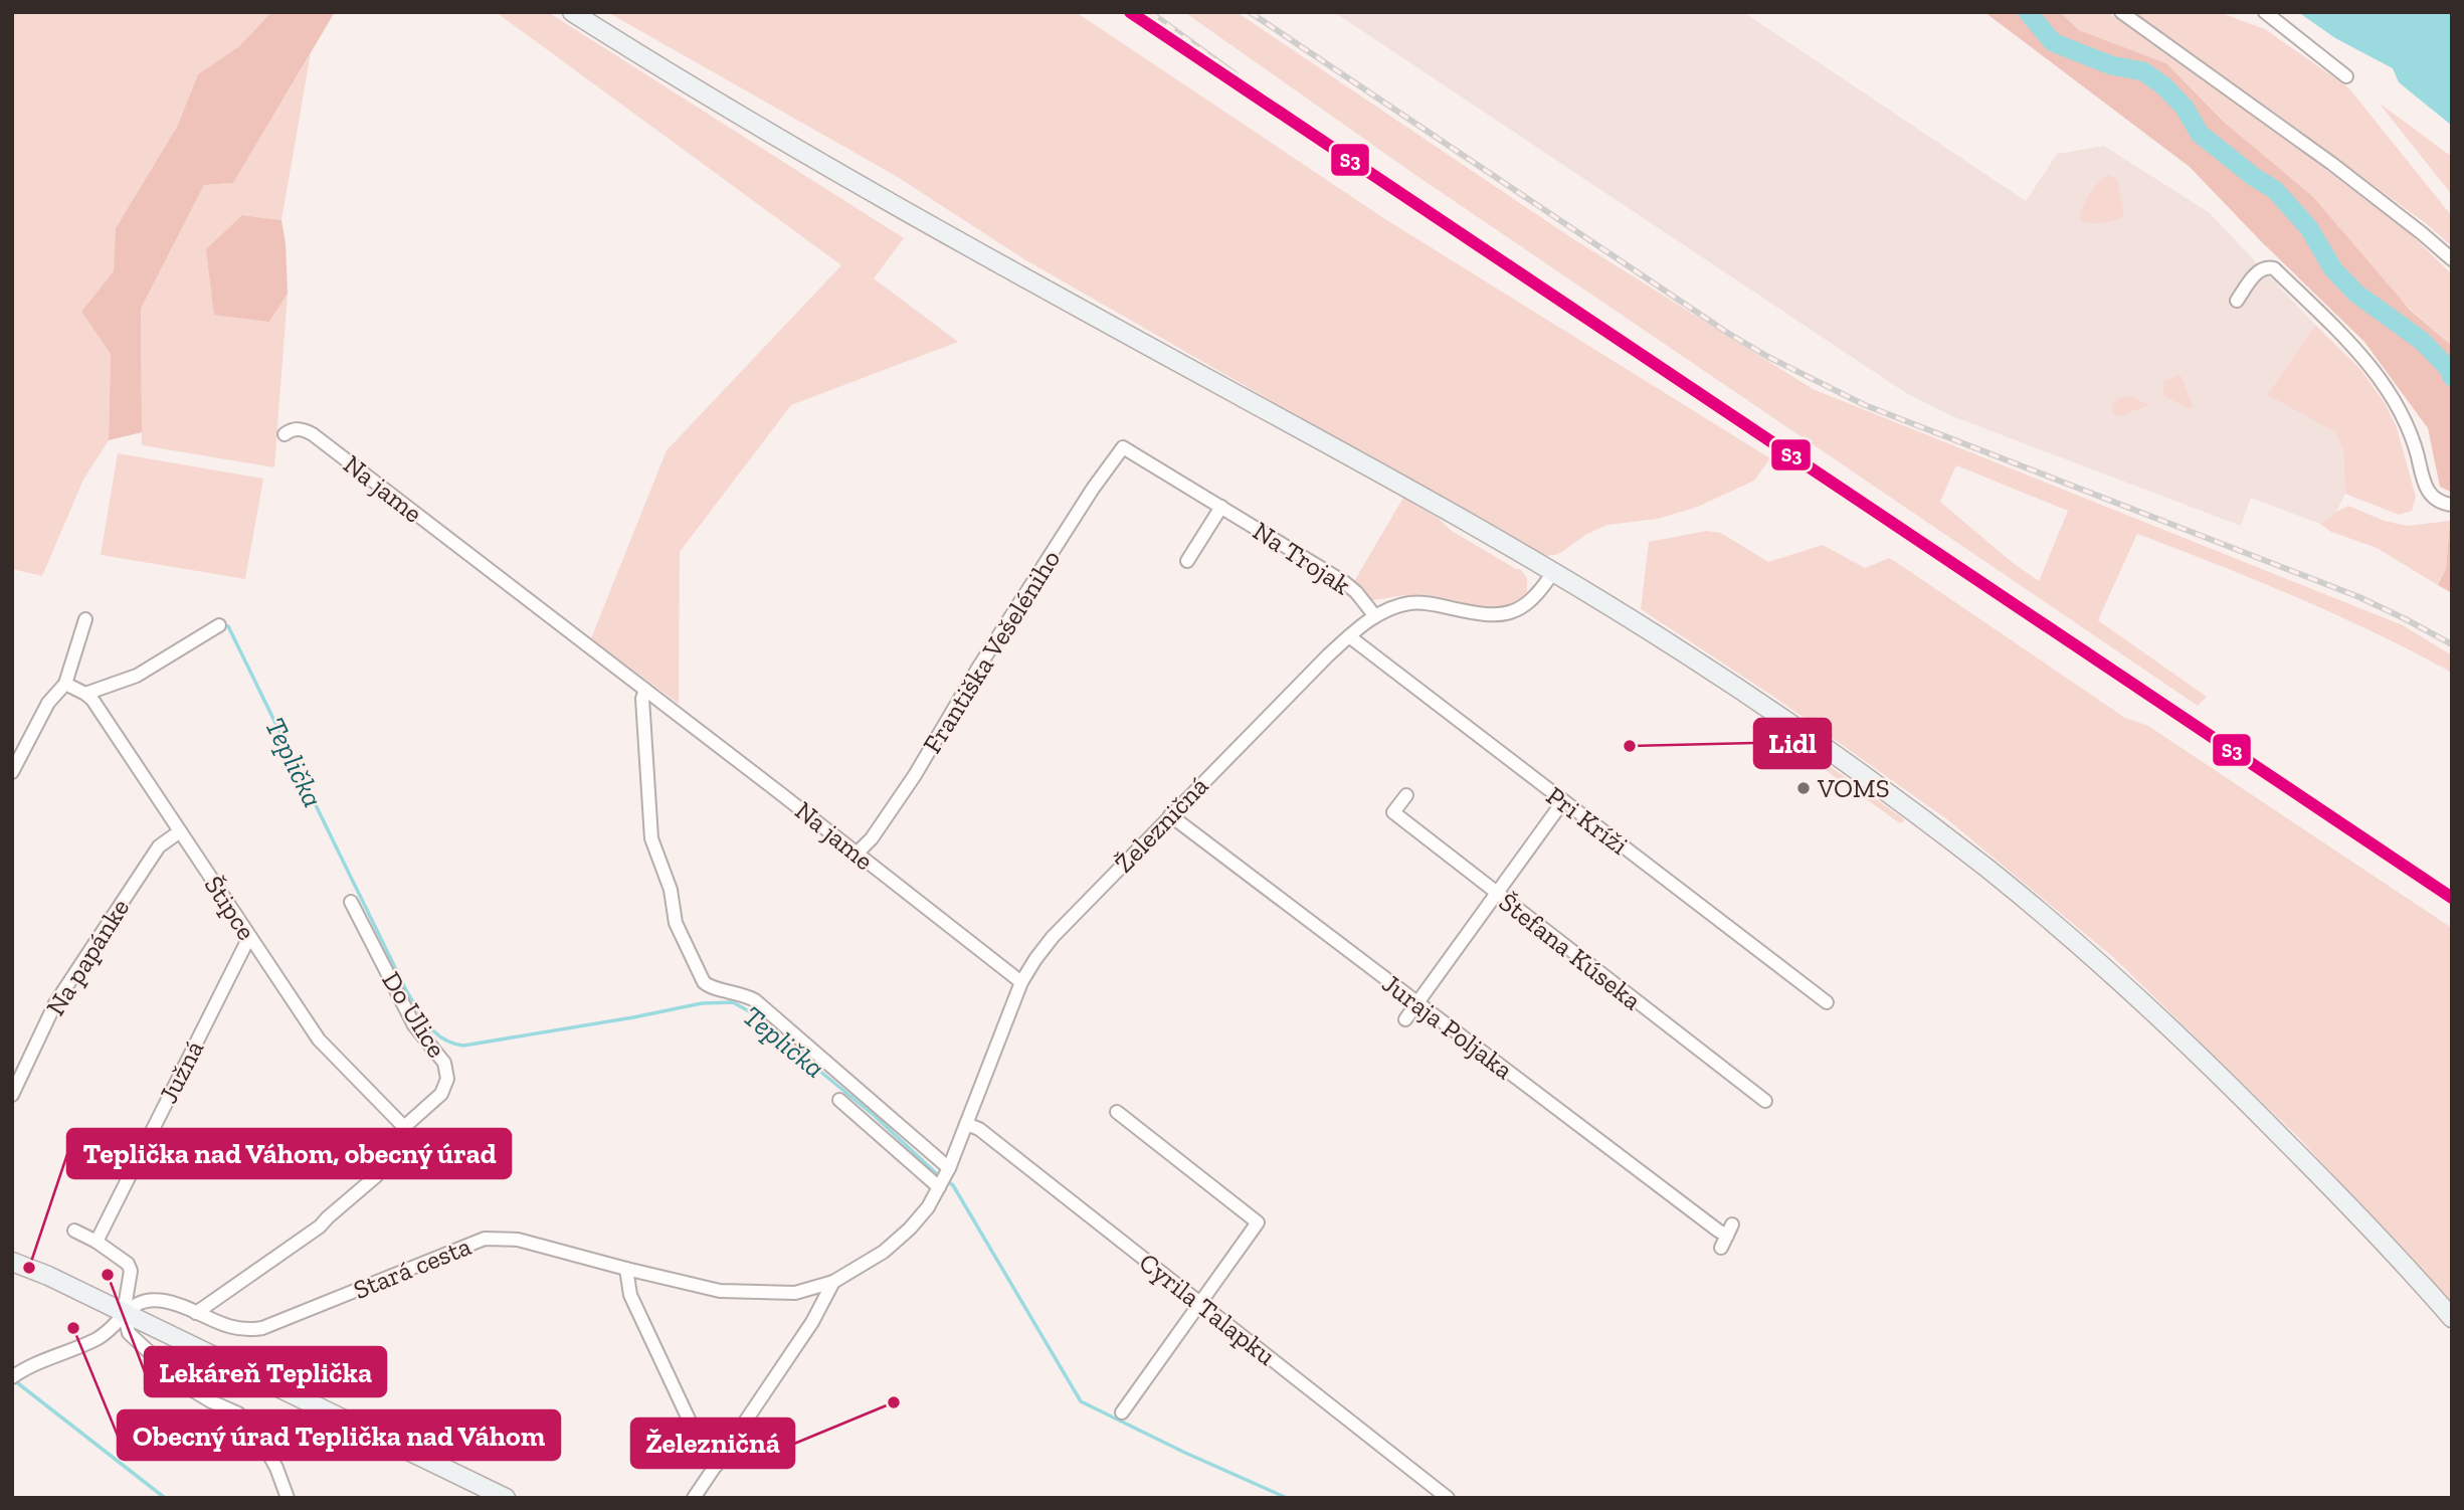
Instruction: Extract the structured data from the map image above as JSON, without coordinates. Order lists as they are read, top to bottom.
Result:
{
  "streets": {
    "street": [
      "Na jame",
      "Na Trojak",
      "Františka Vešeléniho",
      "Pri Kríži",
      "Železničná",
      "Štipce",
      "Štefana Kúseka",
      "Na papánke",
      "Do Ulice",
      "Juraja Poljaka",
      "Južná",
      "Stará cesta",
      "Cyrila Talapku"
    ]
  },
  "crossings": [
    ["Na jame", "Františka Vešeléniho"],
    ["Na jame", "Železničná"],
    ["Na Trojak", "Františka Vešeléniho"],
    ["Na Trojak", "Železničná"],
    ["Pri Kríži", "Železničná"],
    ["Železničná", "Juraja Poljaka"],
    ["Železničná", "Stará cesta"],
    ["Železničná", "Cyrila Talapku"],
    ["Štipce", "Na papánke"],
    ["Štipce", "Do Ulice"],
    ["Štipce", "Južná"],
    ["Do Ulice", "Stará cesta"]
  ],
  "water": ["Teplička"],
  "places": [
    "Lidl",
    "VOMS",
    "Teplička nad Váhom, obecný úrad",
    "Lekáreň Teplička",
    "Obecný úrad Teplička nad Váhom",
    "Železničná"
  ],
  "lines": ["transit line S3"]
}
